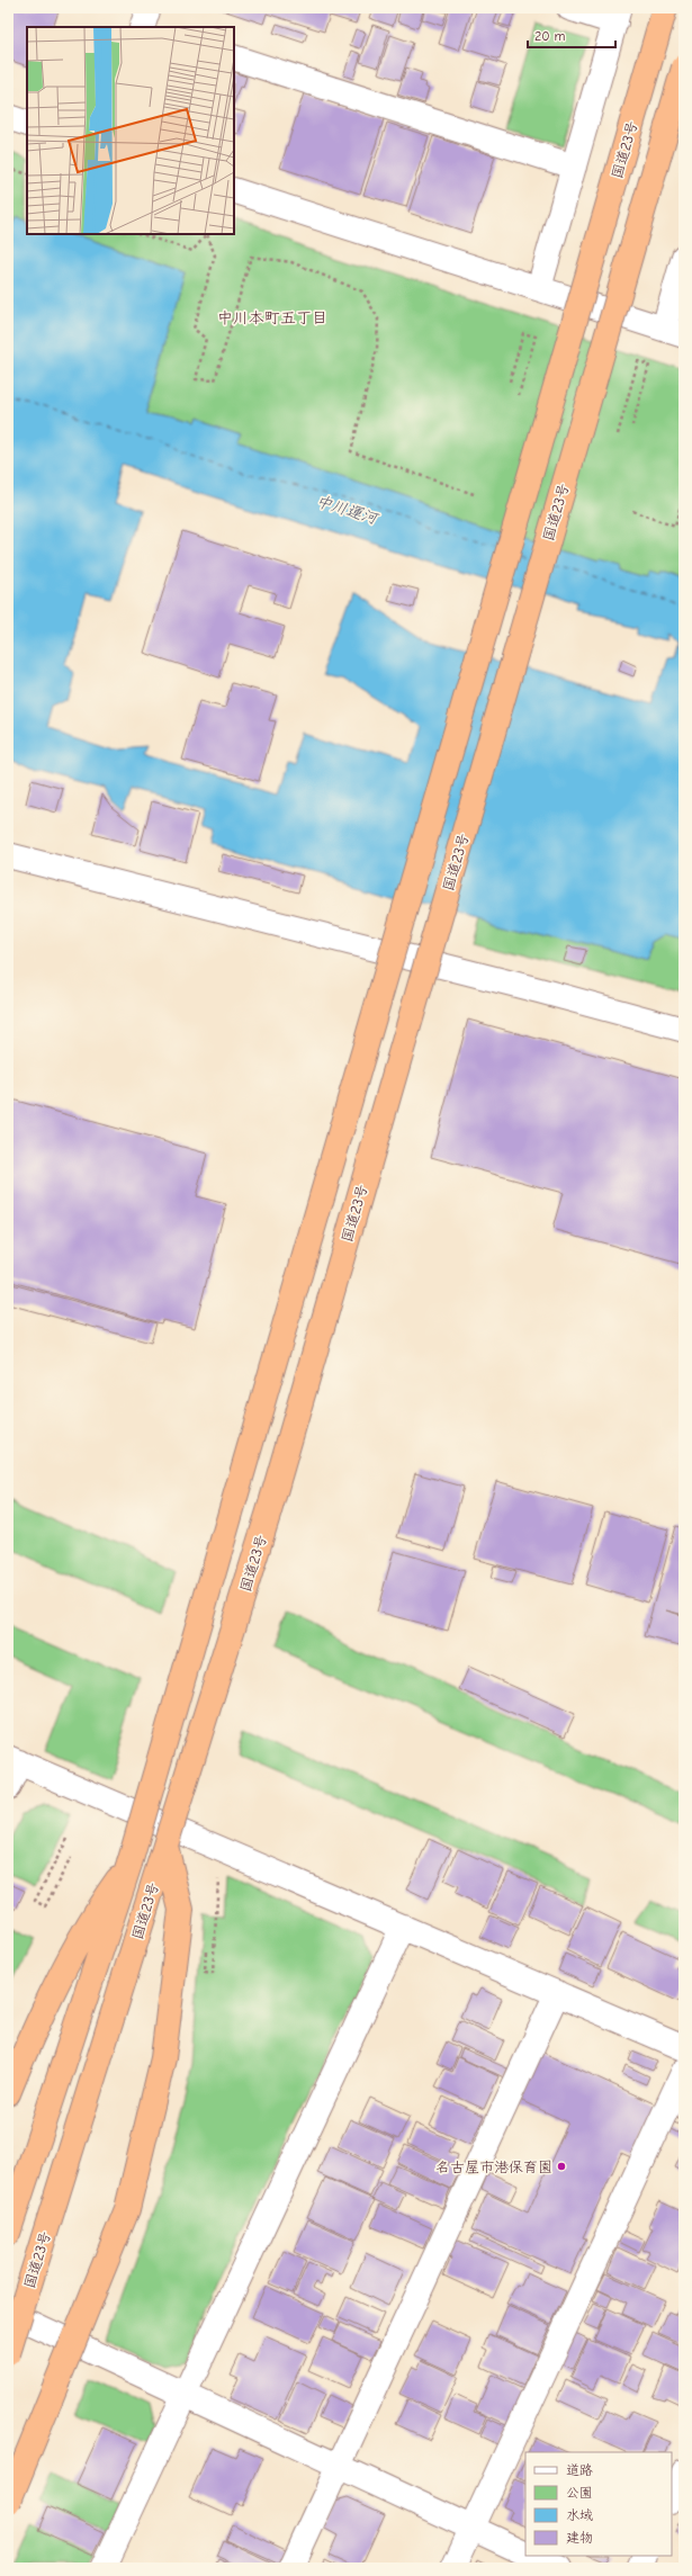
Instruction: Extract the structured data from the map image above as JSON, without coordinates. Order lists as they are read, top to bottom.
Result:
{
  "streets": {
    "highway": ["国道23号"]
  },
  "districts": ["中川本町五丁目"],
  "water": ["中川運河"],
  "places": ["名古屋市港保育園"],
  "legend": [
    "道路",
    "公園",
    "水域",
    "建物"
  ],
  "scale_bar": "20 m"
}
